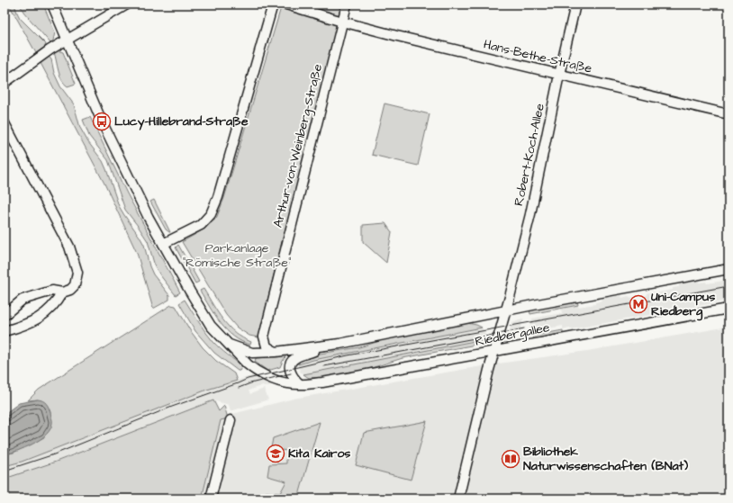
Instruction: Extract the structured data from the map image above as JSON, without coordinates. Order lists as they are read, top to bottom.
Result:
{
  "streets": {
    "street": [
      "Hans-Bethe-Straße",
      "Arthur-von-Weinberg-Straße",
      "Robert-Koch-Allee",
      "Riedbergallee"
    ]
  },
  "crossings": [
    ["Hans-Bethe-Straße", "Arthur-von-Weinberg-Straße"],
    ["Hans-Bethe-Straße", "Robert-Koch-Allee"],
    ["Arthur-von-Weinberg-Straße", "Riedbergallee"],
    ["Robert-Koch-Allee", "Riedbergallee"]
  ],
  "parks": ["Parkanlage \"Römische Straße\""],
  "places": {
    "bus stop": ["Lucy-Hillebrand-Straße"],
    "metro station": ["Uni-Campus Riedberg"],
    "school or university": ["Kita Kairos"],
    "library": ["Bibliothek Naturwissenschaften (BNat)"]
  }
}
